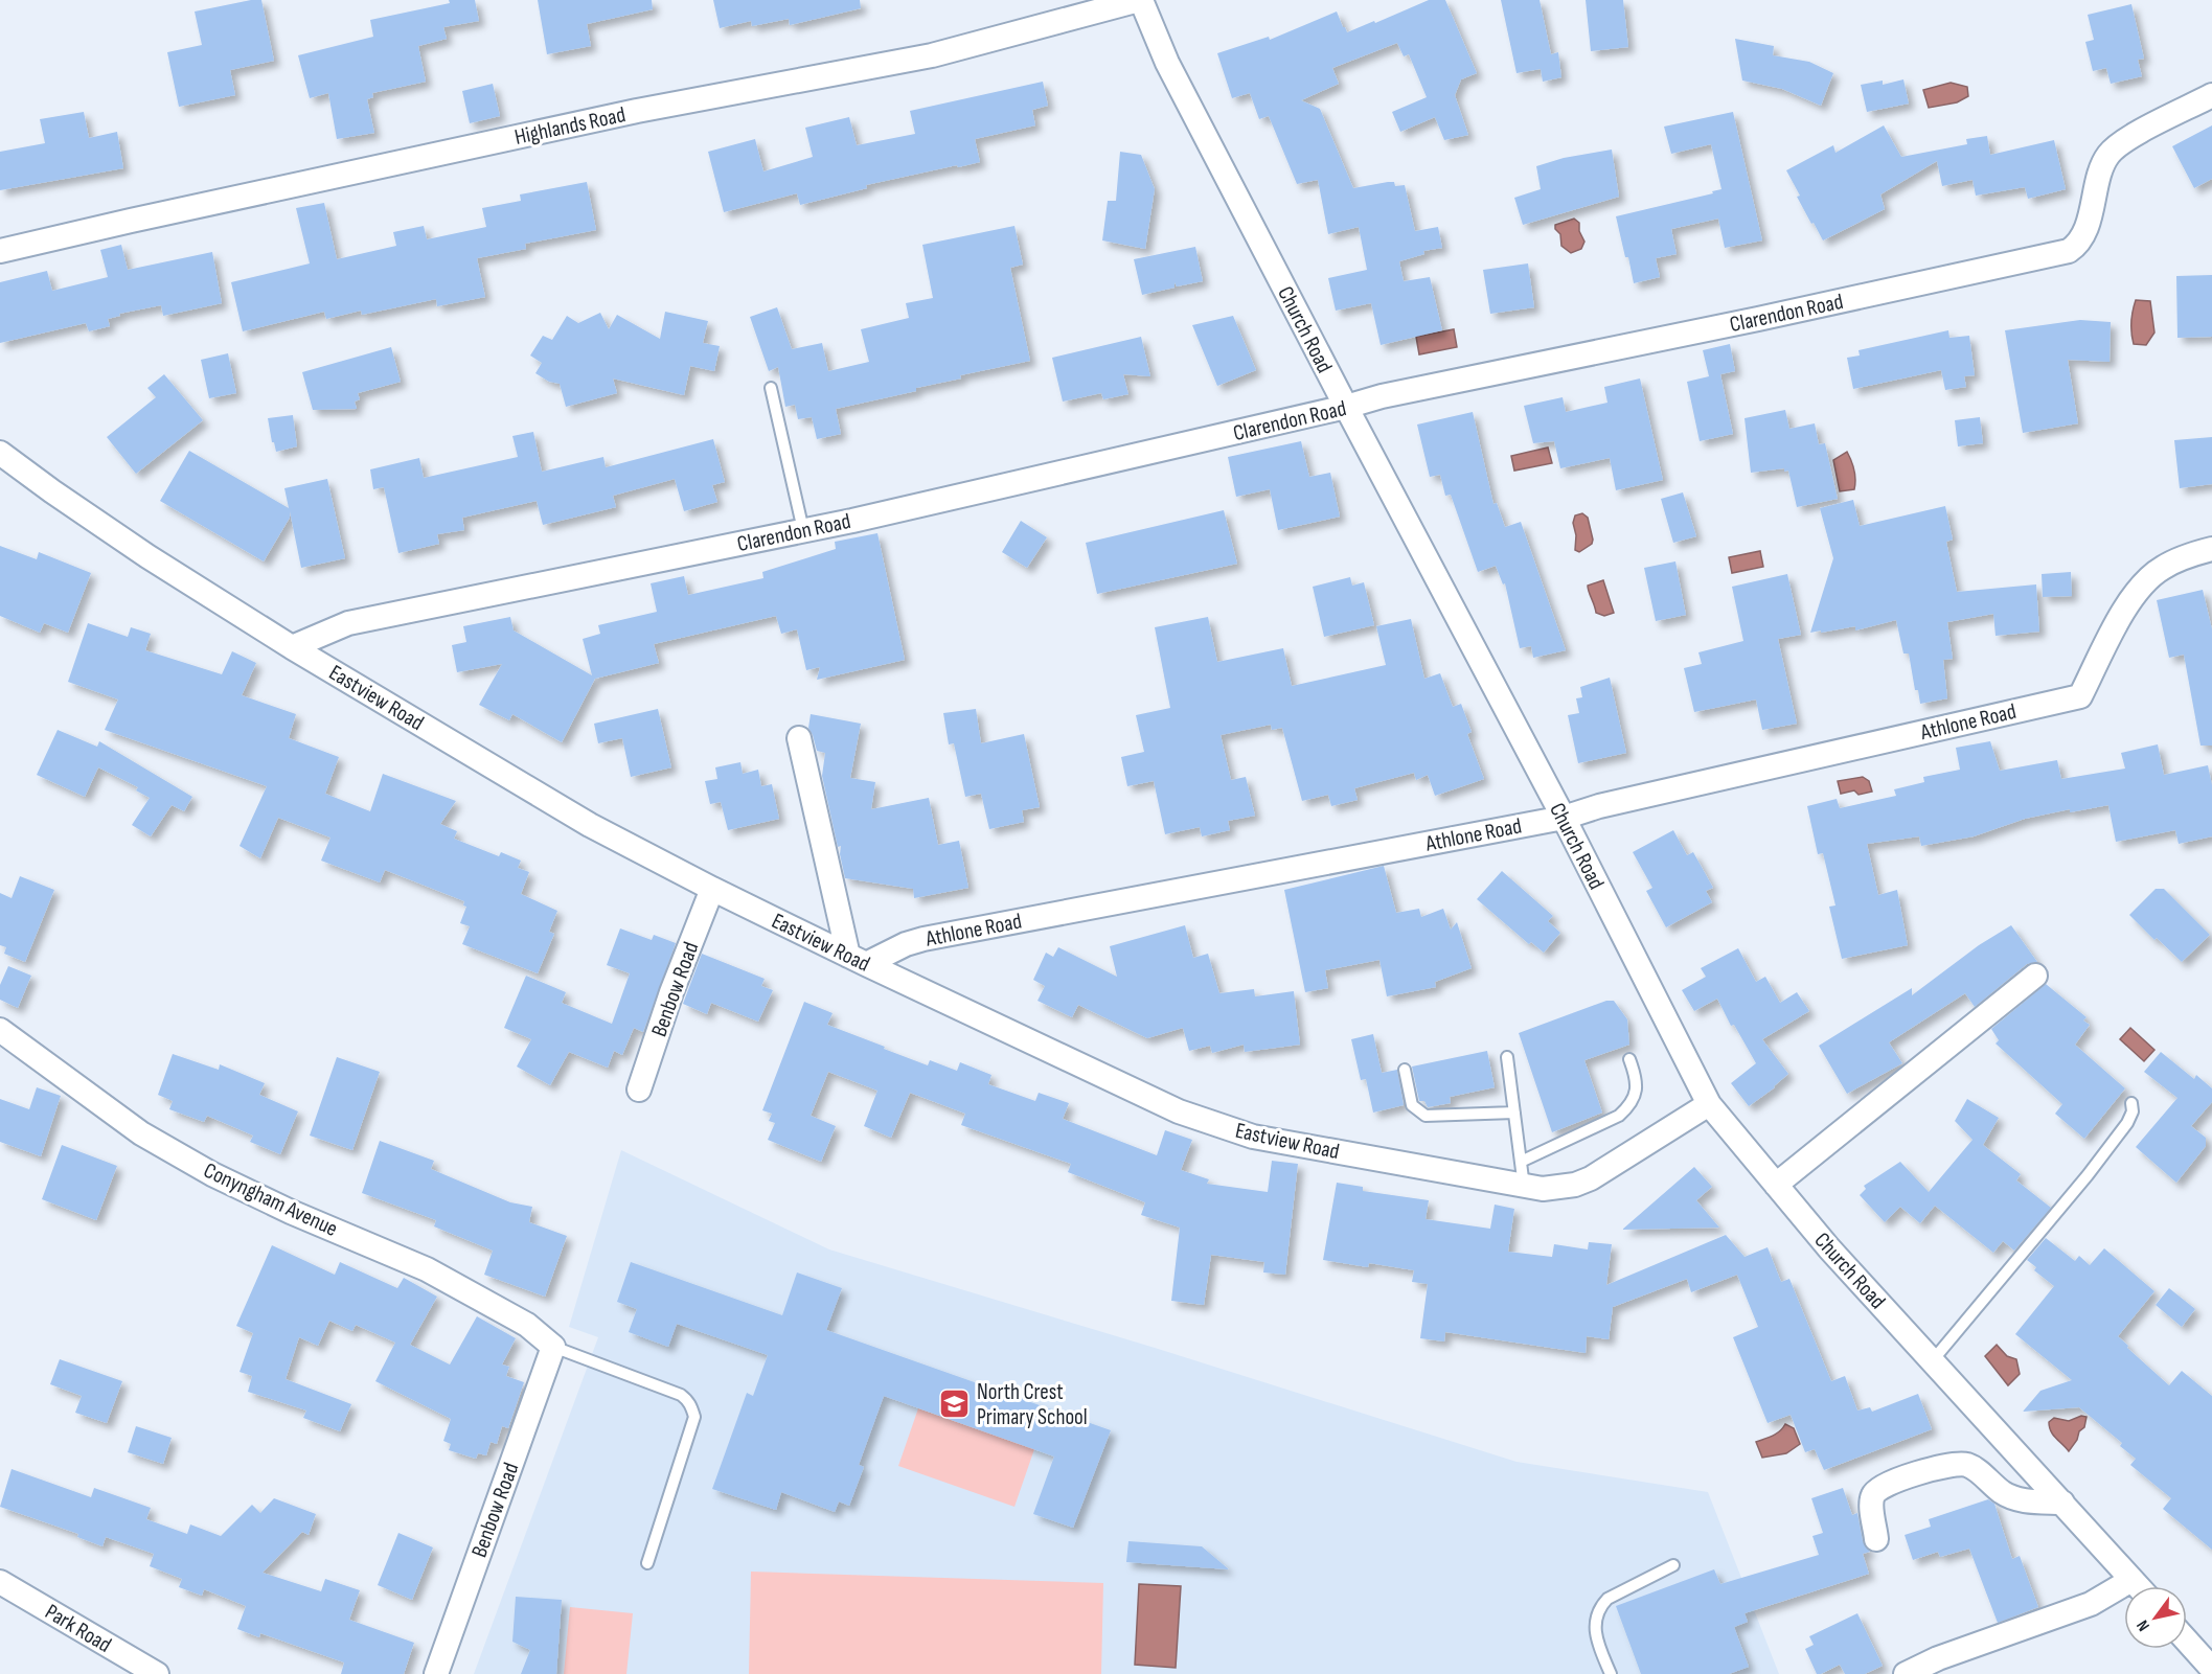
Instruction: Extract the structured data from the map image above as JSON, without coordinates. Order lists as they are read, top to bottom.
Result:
{
  "streets": {
    "street": [
      "Highlands Road",
      "Clarendon Road",
      "Church Road",
      "Eastview Road",
      "Athlone Road",
      "Benbow Road",
      "Conyngham Avenue",
      "Park Road"
    ]
  },
  "crossings": [
    ["Highlands Road", "Church Road"],
    ["Clarendon Road", "Church Road"],
    ["Clarendon Road", "Eastview Road"],
    ["Church Road", "Eastview Road"],
    ["Church Road", "Athlone Road"],
    ["Eastview Road", "Athlone Road"],
    ["Eastview Road", "Benbow Road"],
    ["Benbow Road", "Conyngham Avenue"]
  ],
  "places": {
    "school or university": ["North Crest Primary School"]
  },
  "north": "bottom left"
}
